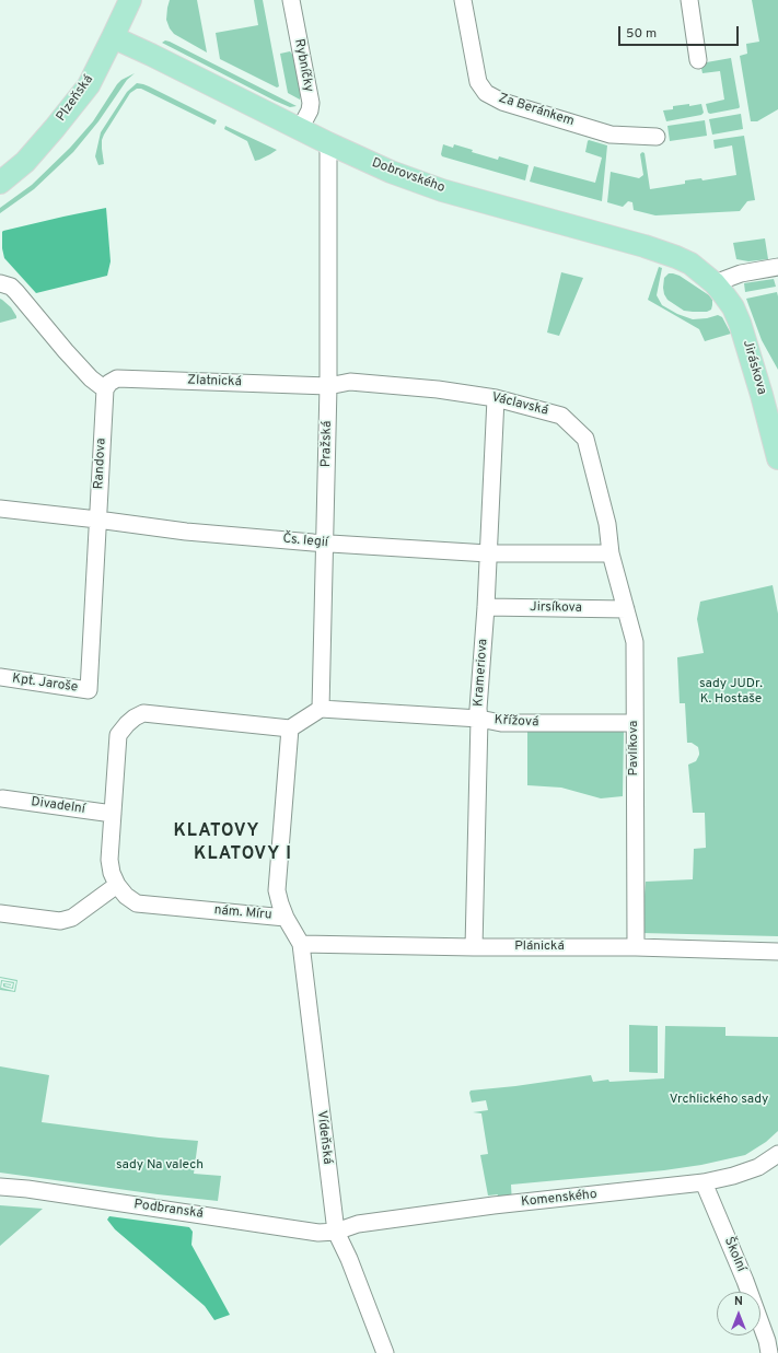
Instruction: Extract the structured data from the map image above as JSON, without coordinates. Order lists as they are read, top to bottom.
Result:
{
  "streets": {
    "main road": ["Plzeňská", "Dobrovského", "Jiráskova"],
    "street": [
      "Rybníčky",
      "Za Beránkem",
      "Zlatnická",
      "Václavská",
      "Pražská",
      "Randova",
      "Čs. legií",
      "Jirsíkova",
      "Krameriova",
      "Kpt. Jaroše",
      "Křížová",
      "Pavlíkova",
      "Divadelní",
      "nám. Míru",
      "Plánická",
      "Vídeňská",
      "Komenského",
      "Podbranská",
      "Školní"
    ]
  },
  "crossings": [
    ["Rybníčky", "Dobrovského"],
    ["Plzeňská", "Dobrovského"],
    ["Dobrovského", "Jiráskova"],
    ["Dobrovského", "Pražská"],
    ["Zlatnická", "Václavská"],
    ["Zlatnická", "Pražská"],
    ["Zlatnická", "Randova"],
    ["Václavská", "Pražská"],
    ["Václavská", "Čs. legií"],
    ["Václavská", "Krameriova"],
    ["Václavská", "Pavlíkova"],
    ["Pražská", "Čs. legií"],
    ["Pražská", "Křížová"],
    ["Randova", "Čs. legií"],
    ["Randova", "Kpt. Jaroše"],
    ["Čs. legií", "Krameriova"],
    ["Čs. legií", "Pavlíkova"],
    ["Jirsíkova", "Krameriova"],
    ["Jirsíkova", "Pavlíkova"],
    ["Krameriova", "Křížová"],
    ["Krameriova", "Plánická"],
    ["Křížová", "Pavlíkova"],
    ["Pavlíkova", "Plánická"],
    ["Divadelní", "nám. Míru"],
    ["nám. Míru", "Vídeňská"],
    ["Plánická", "Vídeňská"],
    ["Vídeňská", "Komenského"],
    ["Vídeňská", "Podbranská"],
    ["Komenského", "Podbranská"],
    ["Komenského", "Školní"]
  ],
  "districts": ["KLATOVY", "KLATOVY I"],
  "parks": ["sady JUDr. K. Hostaše", "Vrchlického sady", "sady Na valech"],
  "scale_bar": "50 m",
  "north": "top"
}
